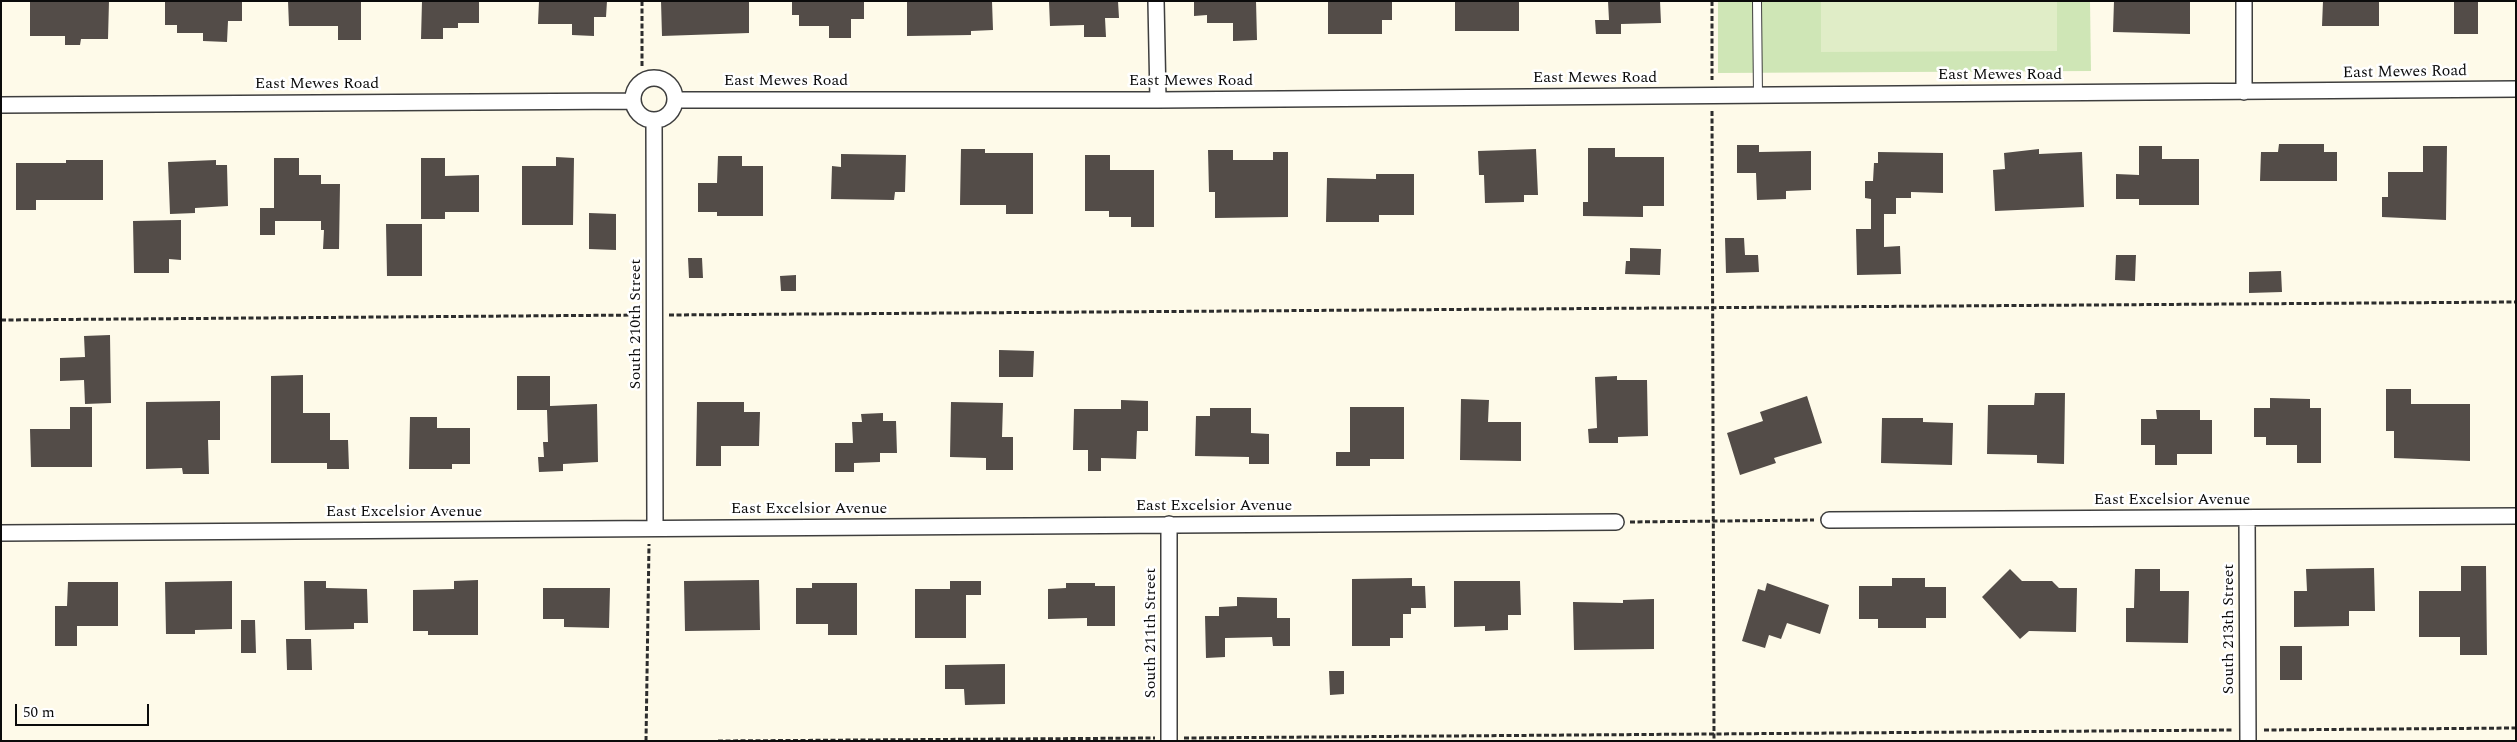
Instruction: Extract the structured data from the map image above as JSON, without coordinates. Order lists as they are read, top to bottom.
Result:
{
  "streets": {
    "street": [
      "East Mewes Road",
      "South 210th Street",
      "East Excelsior Avenue",
      "South 213th Street",
      "South 211th Street"
    ]
  },
  "crossings": [
    ["East Mewes Road", "South 210th Street"],
    ["South 210th Street", "East Excelsior Avenue"],
    ["East Excelsior Avenue", "South 213th Street"],
    ["East Excelsior Avenue", "South 211th Street"]
  ],
  "scale_bar": "50 m"
}
